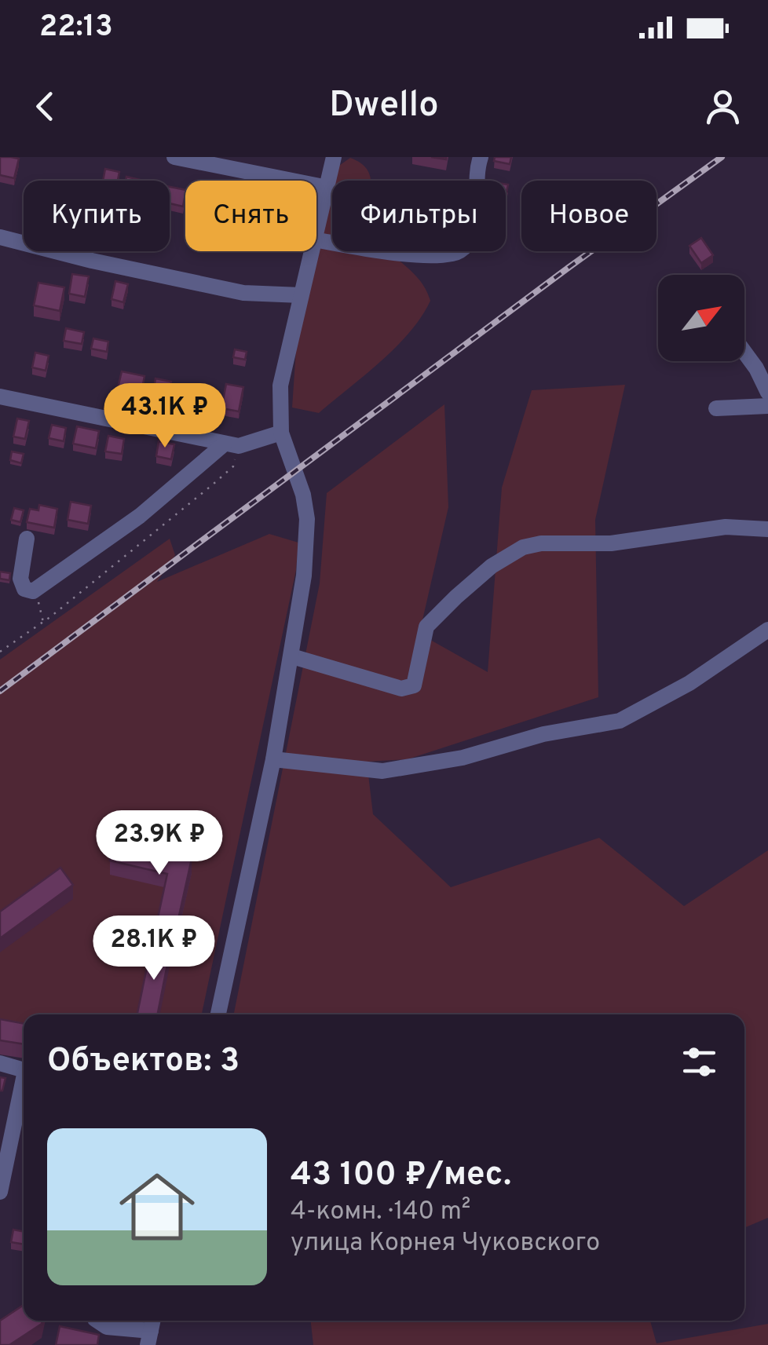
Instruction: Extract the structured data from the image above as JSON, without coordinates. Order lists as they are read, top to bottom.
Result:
{
  "north": "top right",
  "page": {
    "status": "22:13",
    "header": "Dwello",
    "chip": [
      "Купить",
      "Снять",
      "Фильтры",
      "Новое"
    ],
    "price": ["43.1K ₽", "23.9K ₽", "28.1K ₽"],
    "heading": "Объектов: 3",
    "list": [
      {
        "name": "43 100 ₽/мес.",
        "note": "4-комн. · 140 m² · улица Корнея Чуковского"
      }
    ]
  }
}
